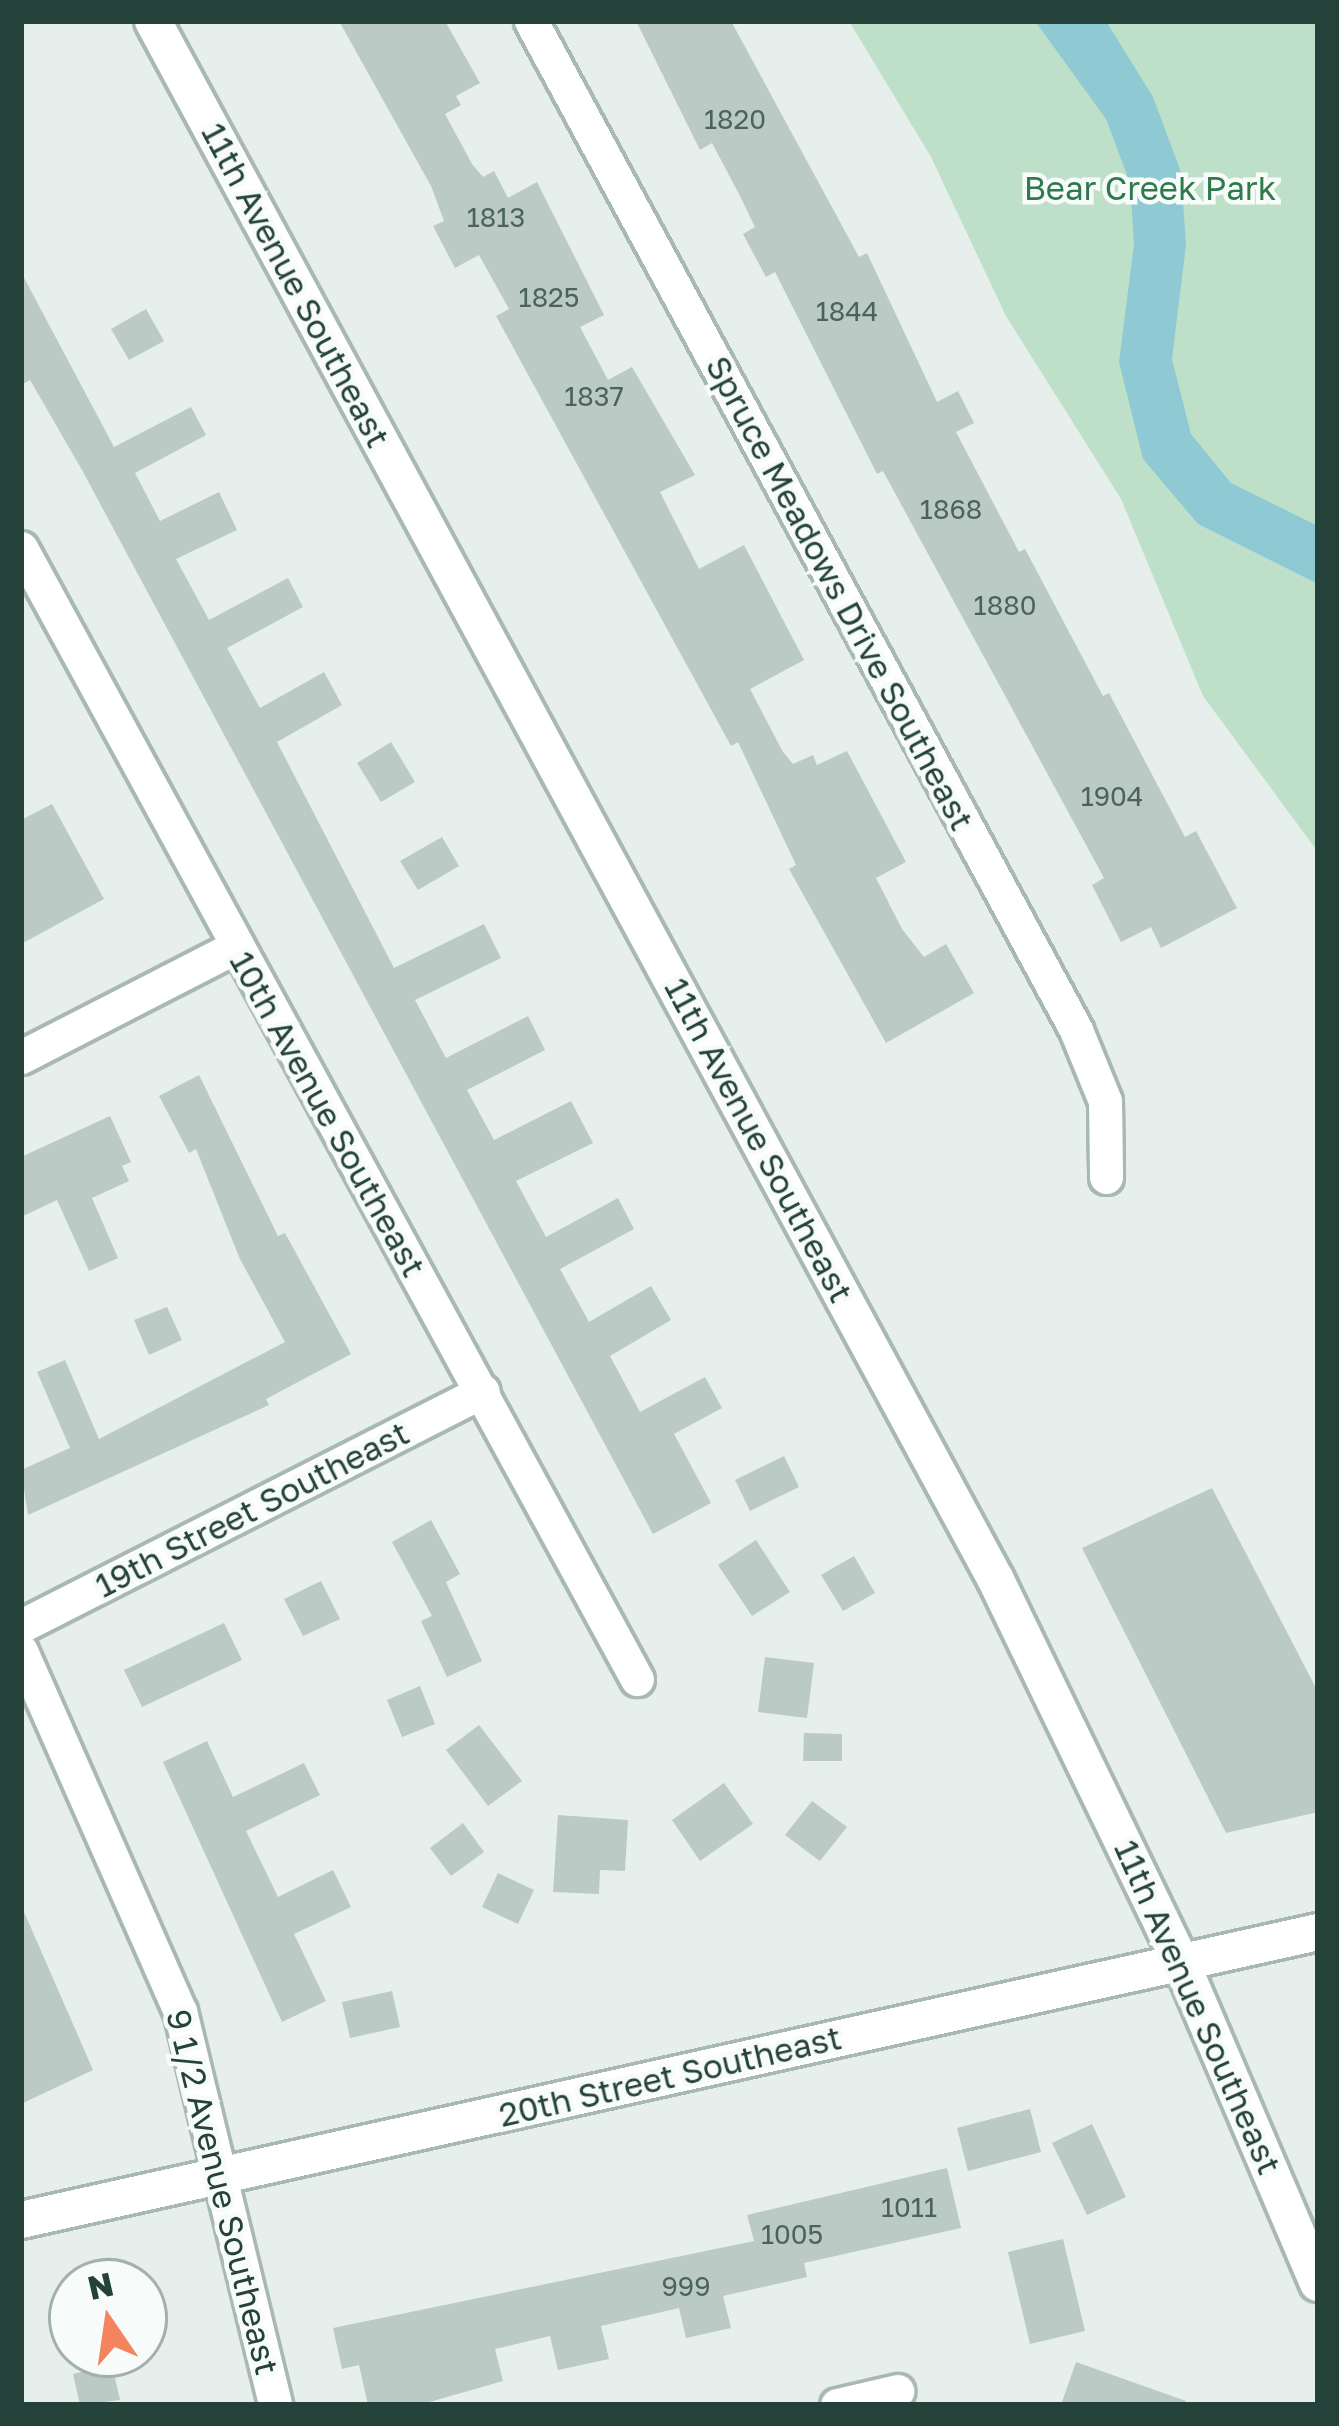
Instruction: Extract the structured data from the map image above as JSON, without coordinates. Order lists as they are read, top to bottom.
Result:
{
  "streets": {
    "main road": ["11th Avenue Southeast", "20th Street Southeast"],
    "street": [
      "Spruce Meadows Drive Southeast",
      "10th Avenue Southeast",
      "19th Street Southeast",
      "9 1/2 Avenue Southeast"
    ]
  },
  "crossings": [
    ["11th Avenue Southeast", "20th Street Southeast"],
    ["10th Avenue Southeast", "19th Street Southeast"],
    ["20th Street Southeast", "9 1/2 Avenue Southeast"]
  ],
  "parks": ["Bear Creek Park"],
  "house_numbers": [
    "1820",
    "1813",
    "1825",
    "1844",
    "1837",
    "1868",
    "1880",
    "1904",
    "1011",
    "1005",
    "999"
  ],
  "north": "top"
}
